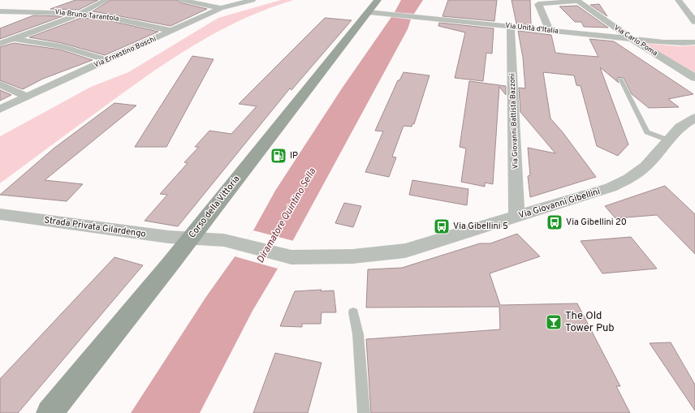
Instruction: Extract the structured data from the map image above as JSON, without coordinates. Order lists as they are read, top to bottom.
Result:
{
  "streets": {
    "main road": ["Corso della Vittoria"],
    "street": [
      "Via Bruno Tarantola",
      "Via Unità d'Italia",
      "Via Carlo Poma",
      "Via Ernestino Boschi",
      "Via Giovanni Battista Bazzoni",
      "Via Giovanni Gibellini",
      "Strada Privata Gilardengo"
    ]
  },
  "crossings": [
    ["Via Bruno Tarantola", "Via Ernestino Boschi"],
    ["Via Unità d'Italia", "Via Carlo Poma"],
    ["Via Unità d'Italia", "Via Giovanni Battista Bazzoni"],
    ["Via Unità d'Italia", "Corso della Vittoria"],
    ["Via Giovanni Battista Bazzoni", "Via Giovanni Gibellini"],
    ["Via Giovanni Gibellini", "Corso della Vittoria"],
    ["Via Giovanni Gibellini", "Strada Privata Gilardengo"],
    ["Corso della Vittoria", "Strada Privata Gilardengo"]
  ],
  "water": ["Diramatore Quintino Sella"],
  "places": {
    "fuel station": ["IP"],
    "bus stop": ["Via Gibellini 20", "Via Gibellini 5"],
    "bar": ["The Old Tower Pub"]
  }
}
